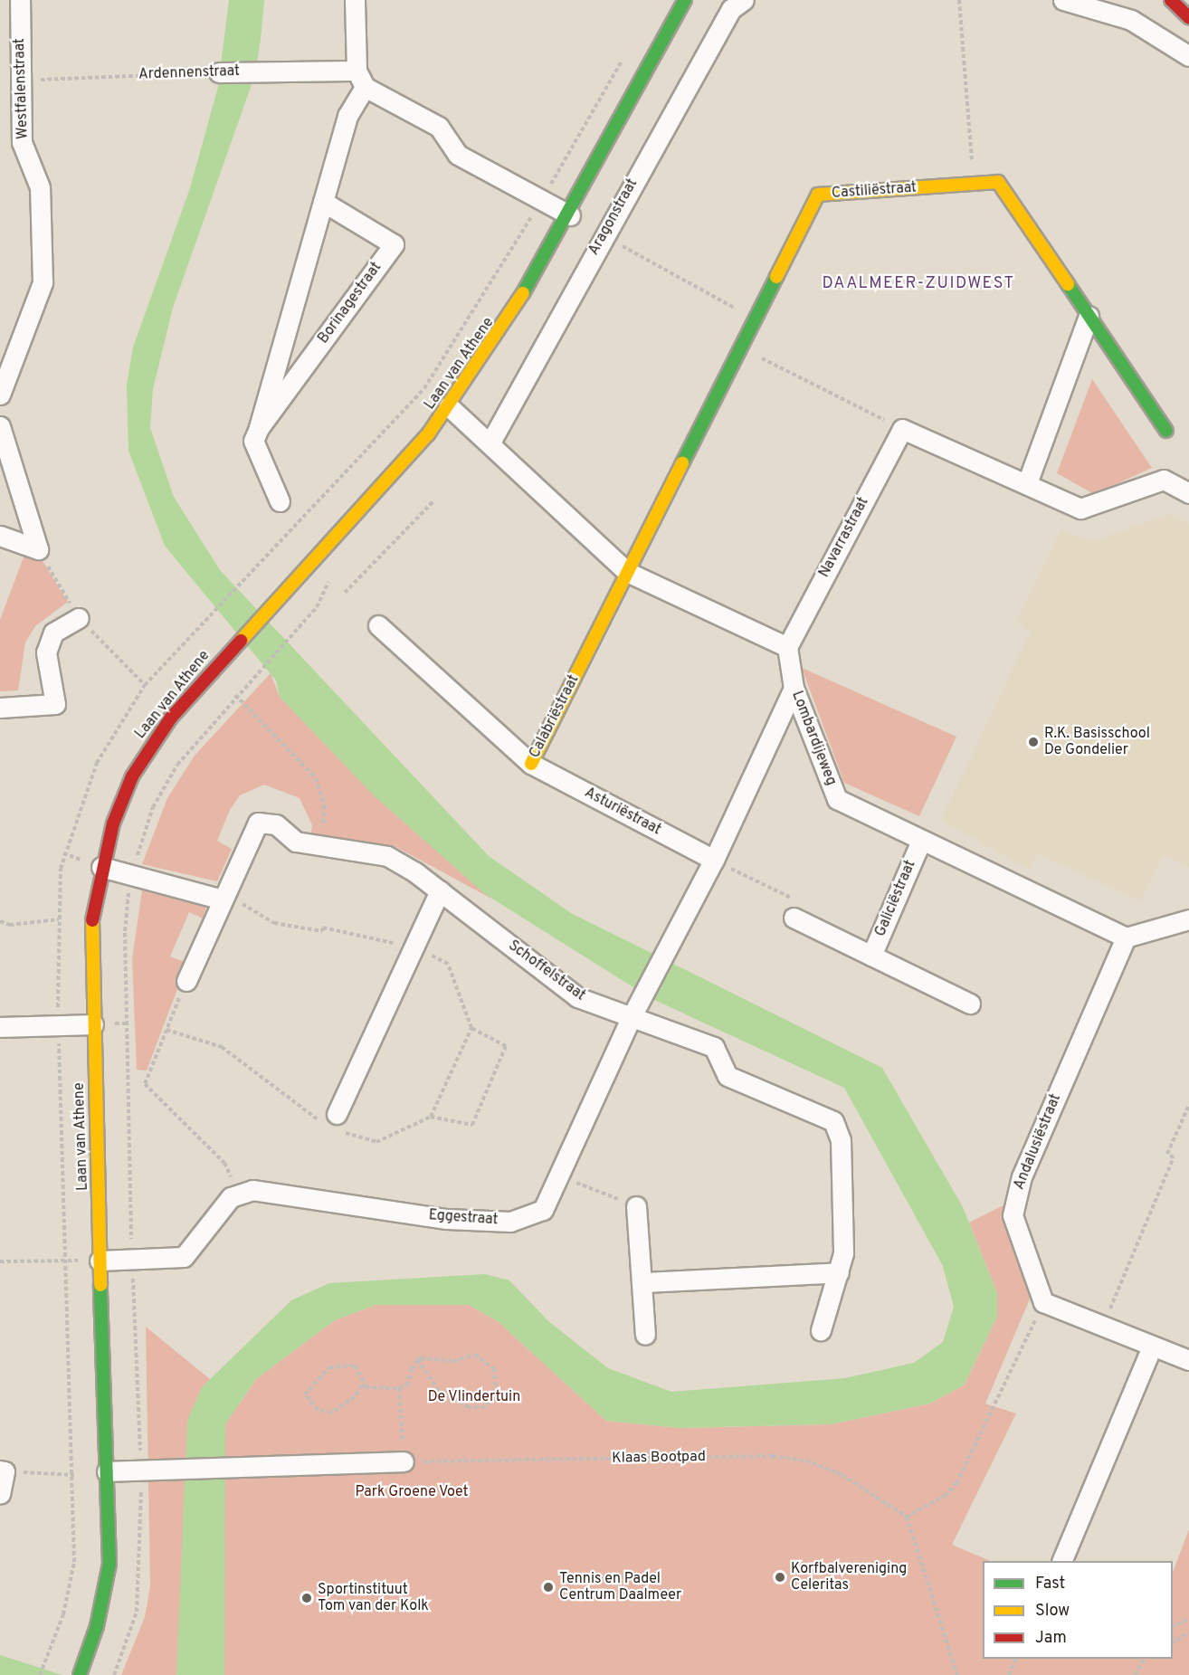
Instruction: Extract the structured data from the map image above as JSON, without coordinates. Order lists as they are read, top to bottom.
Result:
{
  "streets": {
    "street": [
      "Ardennenstraat",
      "Westfalenstraat",
      "Castiliëstraat",
      "Aragonstraat",
      "Borinagestraat",
      "Laan van Athene",
      "Navarrastraat",
      "Calabriëstraat",
      "Lombardijeweg",
      "Asturiëstraat",
      "Galiciëstraat",
      "Schoffelstraat",
      "Andalusiëstraat",
      "Eggestraat"
    ],
    "path": ["Klaas Bootpad"]
  },
  "crossings": [
    ["Ardennenstraat", "Westfalenstraat"],
    ["Ardennenstraat", "Laan van Athene"],
    ["Castiliëstraat", "Calabriëstraat"],
    ["Navarrastraat", "Lombardijeweg"],
    ["Calabriëstraat", "Asturiëstraat"],
    ["Lombardijeweg", "Galiciëstraat"],
    ["Lombardijeweg", "Andalusiëstraat"],
    ["Schoffelstraat", "Eggestraat"]
  ],
  "districts": ["DAALMEER-ZUIDWEST"],
  "parks": ["De Vlindertuin", "Park Groene Voet"],
  "places": [
    "R.K. Basisschool De Gondelier",
    "Korfbalvereniging Celeritas",
    "Tennis en Padel Centrum Daalmeer",
    "Sportinstituut Tom van der Kolk"
  ],
  "legend": ["Fast", "Slow", "Jam"]
}
